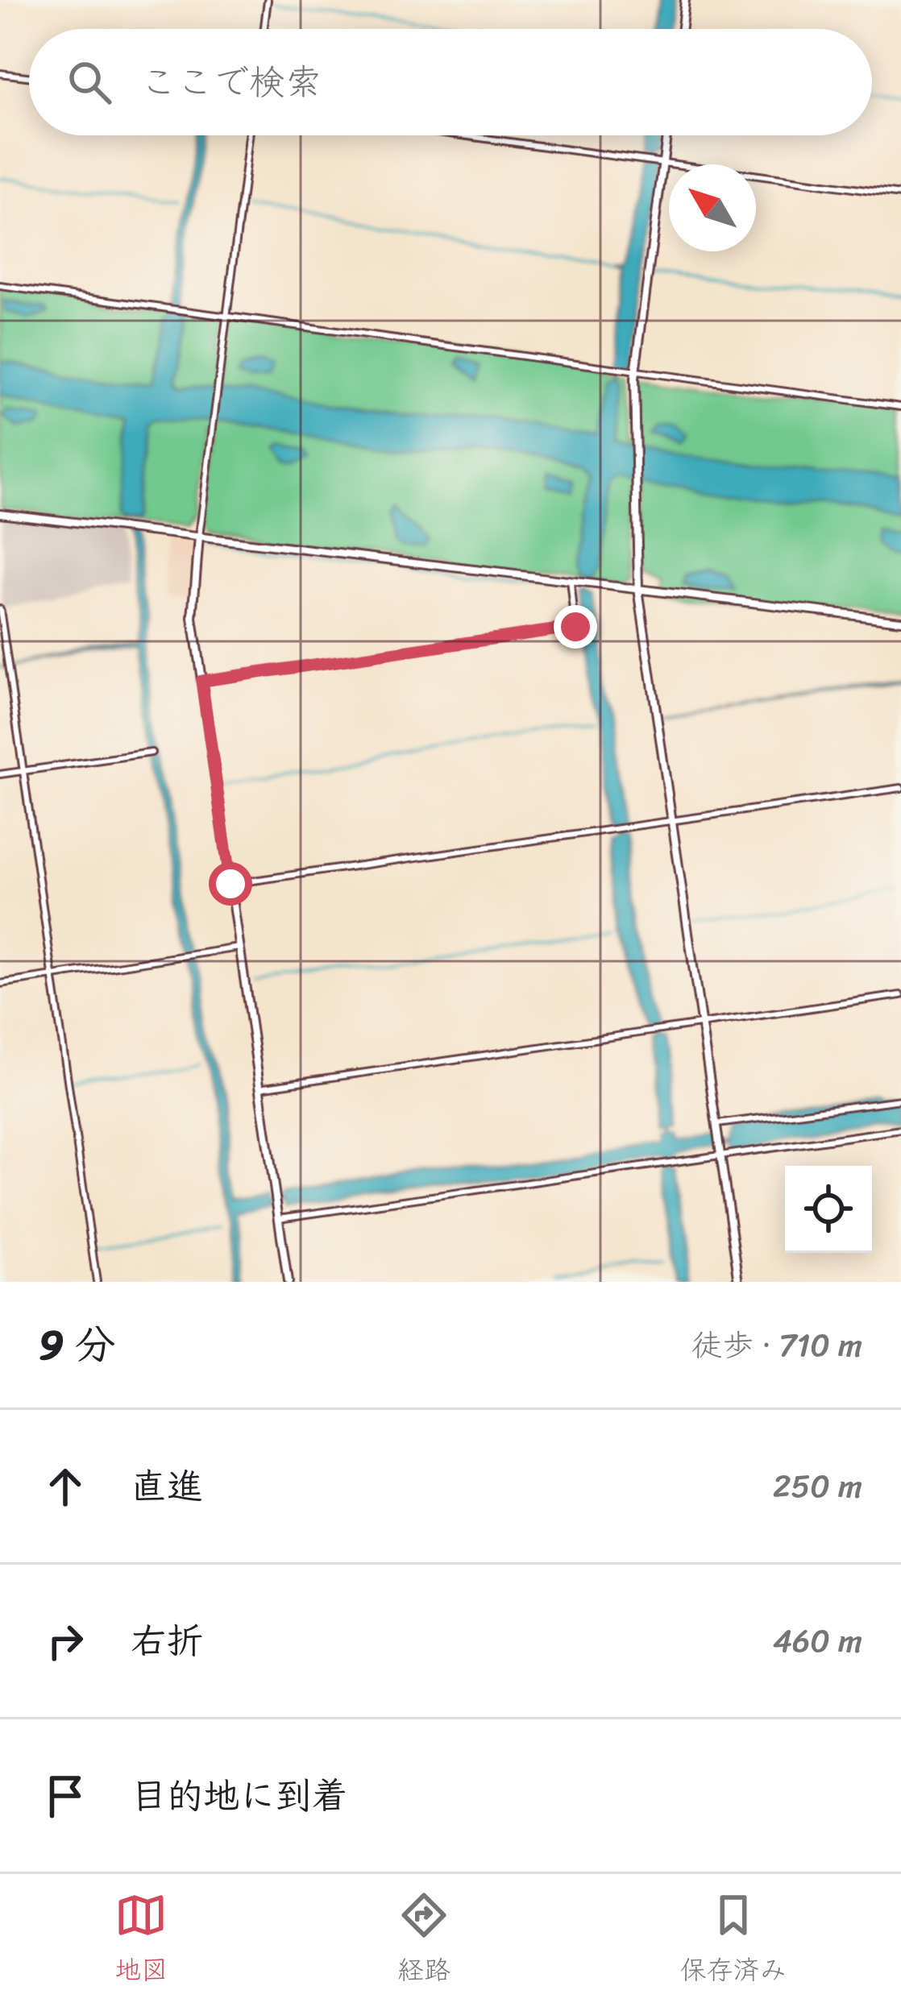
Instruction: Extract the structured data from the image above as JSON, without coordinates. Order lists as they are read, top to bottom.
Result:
{
  "north": "top left",
  "page": {
    "search": "ここで検索",
    "heading": ["9 分", "徒歩 · 710 m"],
    "list": [
      ["直進", "250 m"],
      ["右折", "460 m"],
      "目的地に到着"
    ],
    "nav": ["地図", "経路", "保存済み"]
  }
}
